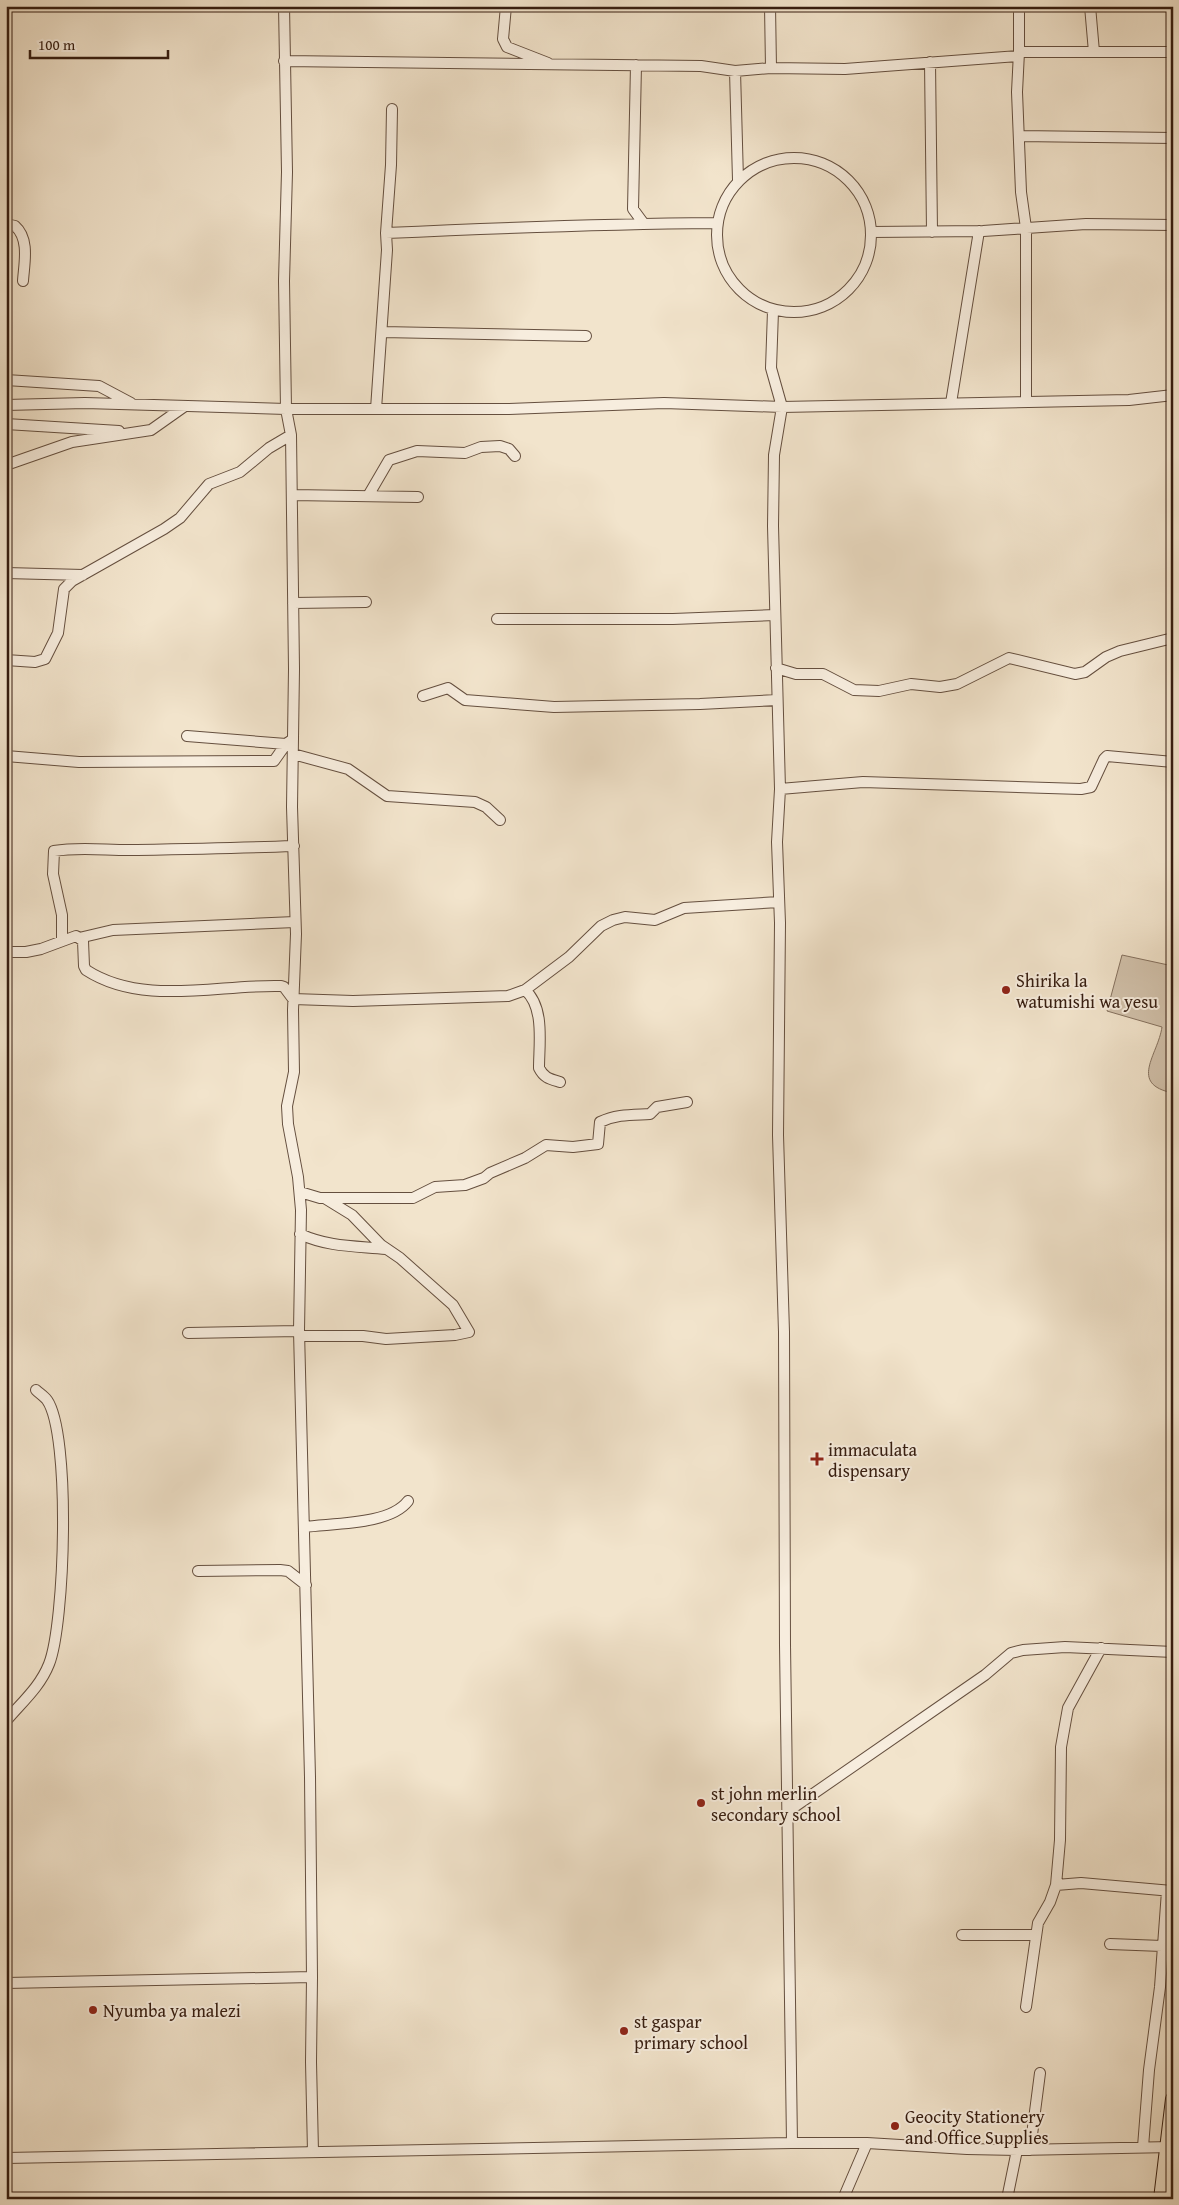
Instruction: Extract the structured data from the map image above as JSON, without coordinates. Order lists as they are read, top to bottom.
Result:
{
  "places": {
    "other": [
      "Shirika la watumishi wa yesu",
      "st john merlin secondary school",
      "Nyumba ya malezi",
      "st gaspar primary school",
      "Geocity Stationery and Office Supplies"
    ],
    "health": ["immaculata dispensary"]
  },
  "scale_bar": "100 m"
}
